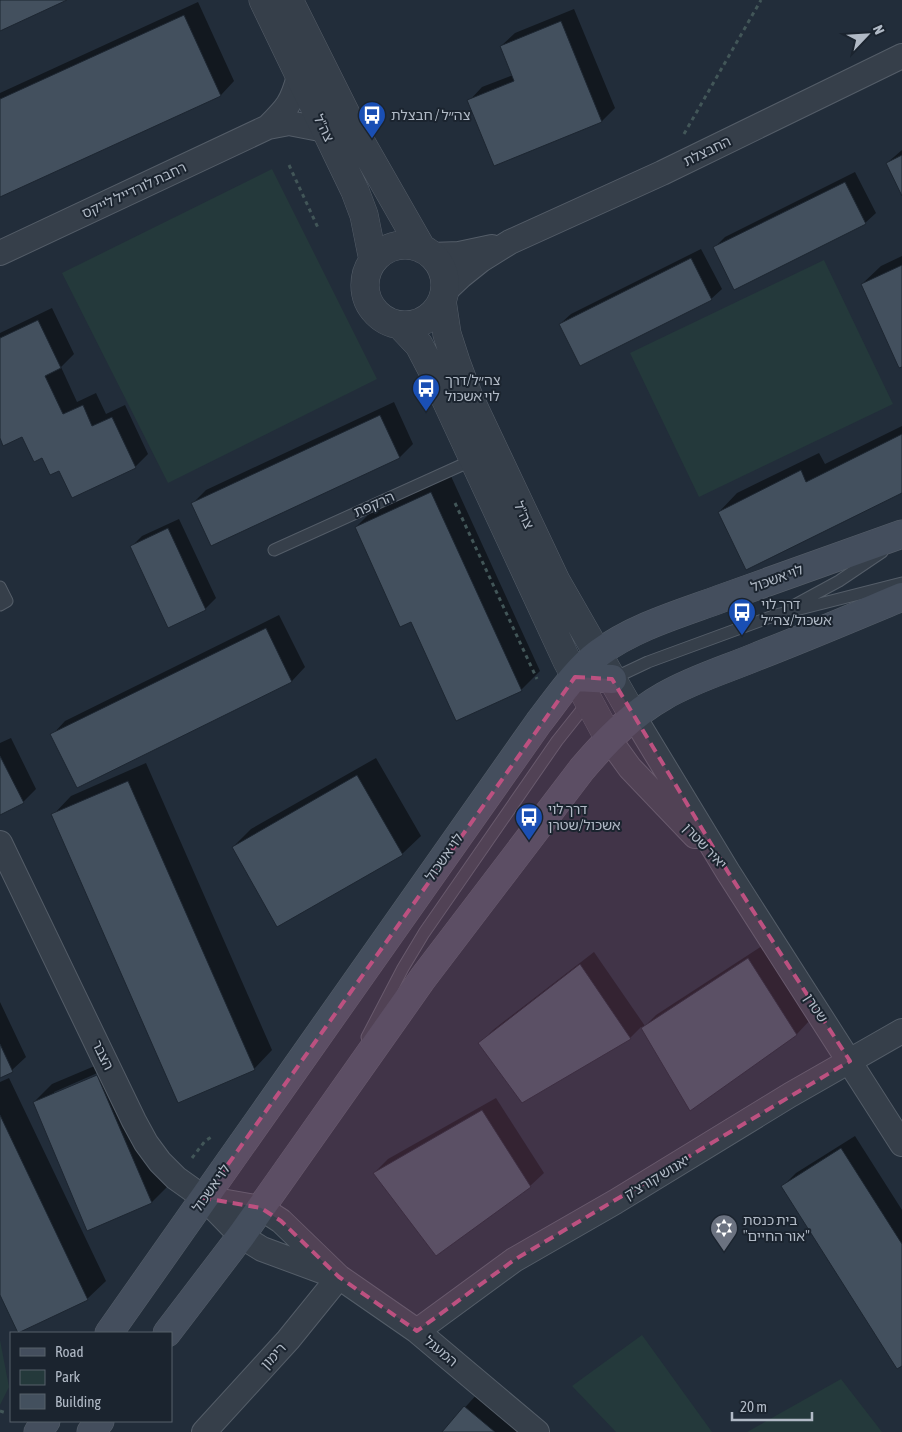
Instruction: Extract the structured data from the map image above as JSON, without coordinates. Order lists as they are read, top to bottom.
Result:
{
  "streets": {
    "main road": ["לוי אשכול"],
    "street": [
      "צה\"ל",
      "החבצלת",
      "רחבת לורדייל לייקס",
      "יאיר שטרן",
      "שטרן",
      "הצבר",
      "יאנוש קורצ'ק",
      "המעגל",
      "רימון"
    ],
    "lane": ["הרקפת"]
  },
  "crossings": [
    ["צה\"ל", "רחבת לורדייל לייקס"],
    ["צה\"ל", "הרקפת"],
    ["צה\"ל", "לוי אשכול"],
    ["צה\"ל", "יאיר שטרן"],
    ["לוי אשכול", "יאיר שטרן"],
    ["לוי אשכול", "הצבר"],
    ["לוי אשכול", "המעגל"],
    ["יאיר שטרן", "שטרן"],
    ["שטרן", "יאנוש קורצ'ק"],
    ["הצבר", "המעגל"],
    ["יאנוש קורצ'ק", "המעגל"],
    ["המעגל", "רימון"]
  ],
  "places": {
    "bus stop": [
      "צה״ל / חבצלת",
      "צה״ל/דרך לוי אשכול",
      "דרך לוי אשכול/צה״ל",
      "דרך לוי אשכול/שטרן"
    ],
    "synagogue": ["בית כנסת \"אור החיים\""]
  },
  "legend": ["Road", "Park", "Building"],
  "scale_bar": "20 m",
  "north": "top right"
}
